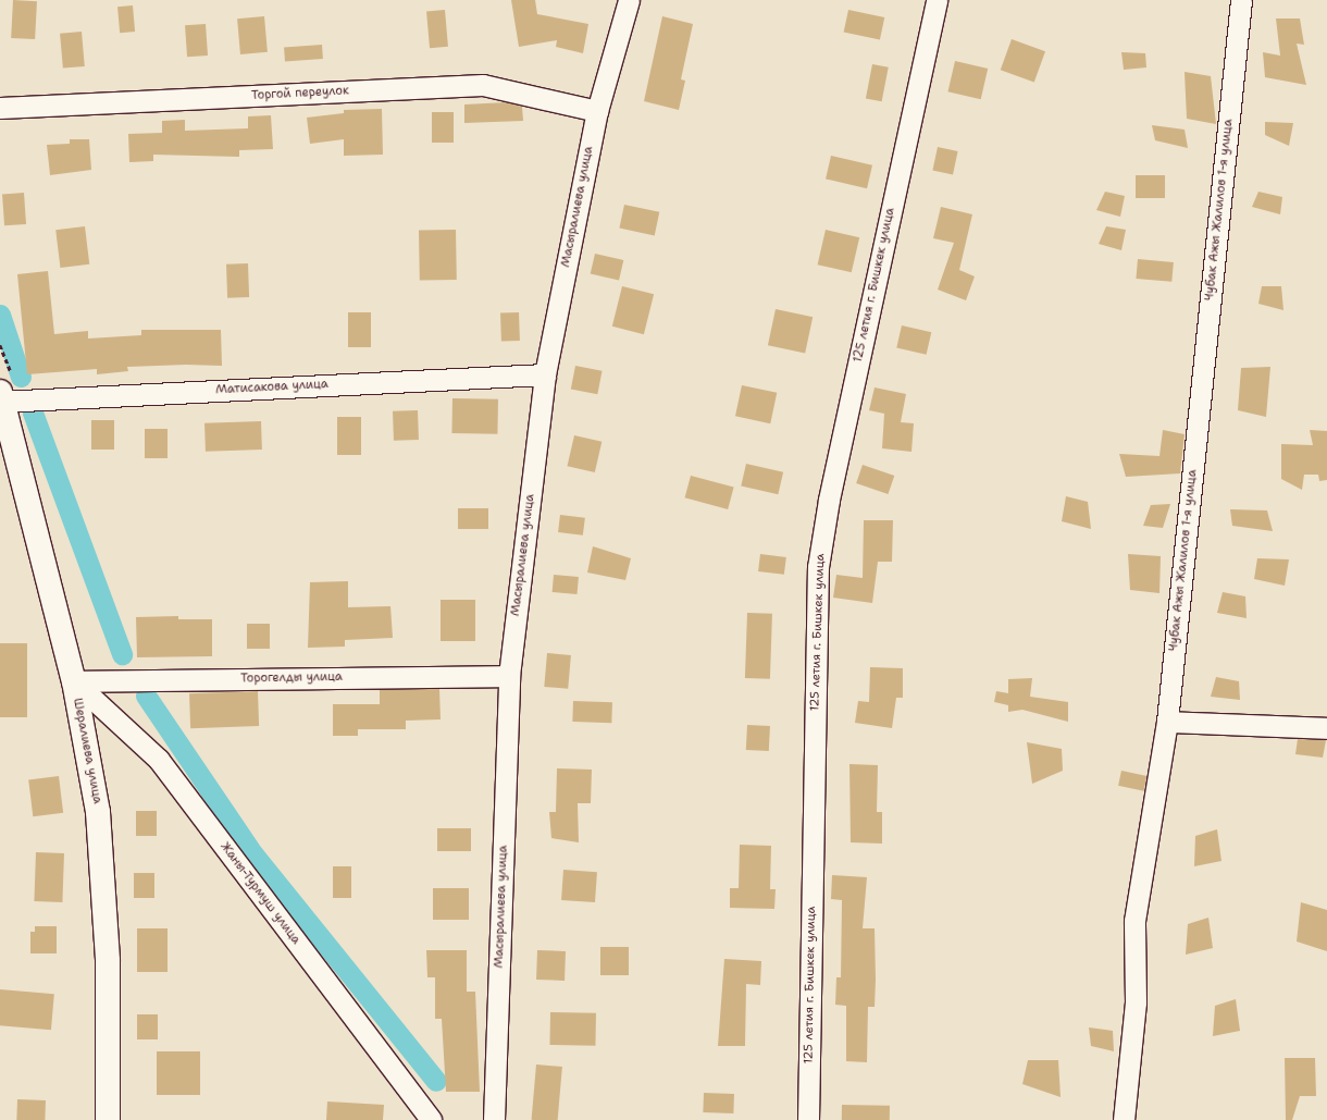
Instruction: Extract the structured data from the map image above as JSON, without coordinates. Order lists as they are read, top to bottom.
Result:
{
  "streets": {
    "street": [
      "Торгой переулок",
      "Масыралиева улица",
      "Чубак Ажы Жалилов 1-я улица",
      "125 летия г. Бишкек улица",
      "Матисакова улица",
      "Торогелды улица",
      "Шералиева улица",
      "Жаны-Турмуш улица"
    ]
  },
  "crossings": [
    ["Торгой переулок", "Масыралиева улица"],
    ["Масыралиева улица", "Матисакова улица"],
    ["Масыралиева улица", "Торогелды улица"],
    ["Матисакова улица", "Шералиева улица"],
    ["Торогелды улица", "Шералиева улица"],
    ["Торогелды улица", "Жаны-Турмуш улица"],
    ["Шералиева улица", "Жаны-Турмуш улица"]
  ]
}
